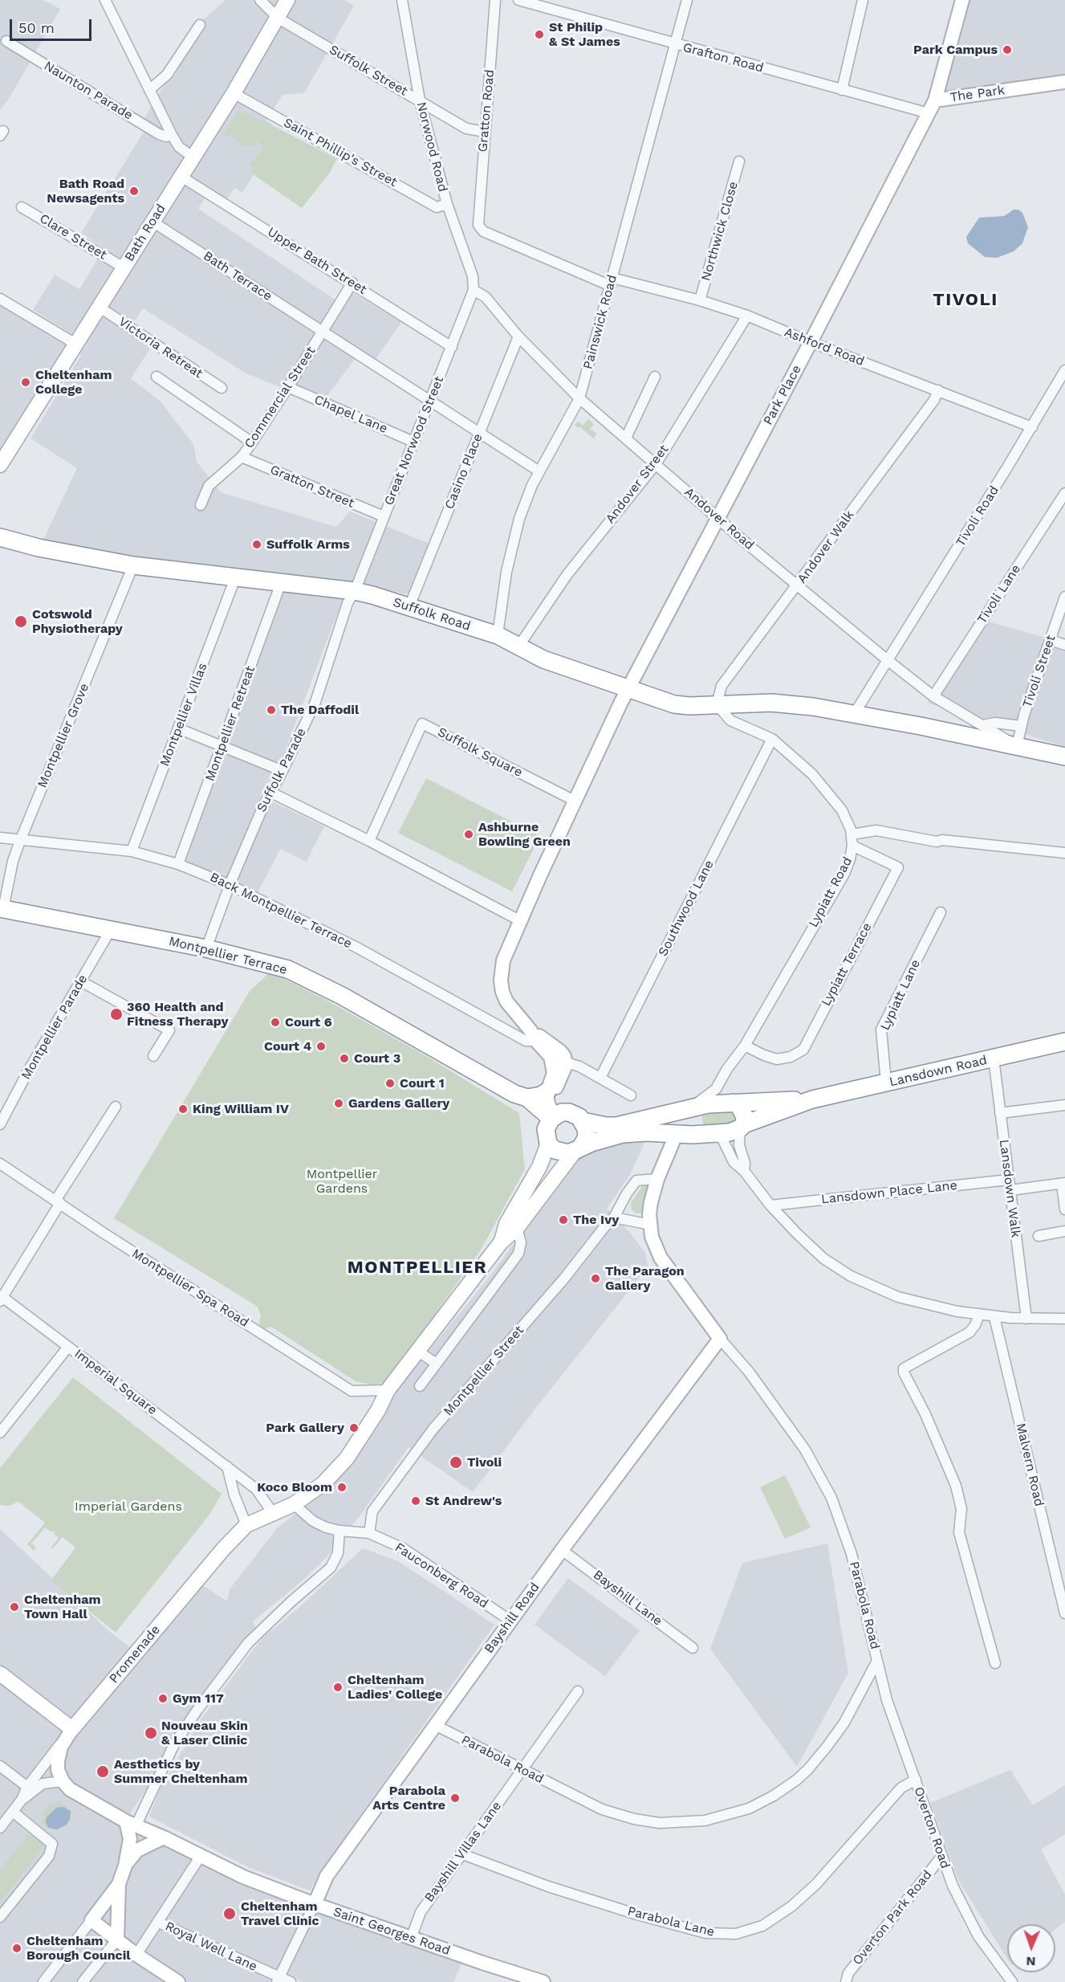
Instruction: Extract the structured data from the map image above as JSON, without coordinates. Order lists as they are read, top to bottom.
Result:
{
  "streets": {
    "highway": [
      "Andover Road",
      "Suffolk Road",
      "Montpellier Terrace",
      "Lansdown Road"
    ],
    "main road": ["Bath Road", "Promenade"],
    "street": [
      "Grafton Road",
      "Suffolk Street",
      "Naunton Parade",
      "The Park",
      "Gratton Road",
      "Norwood Road",
      "Saint Phillip's Street",
      "Northwick Close",
      "Clare Street",
      "Upper Bath Street",
      "Bath Terrace",
      "Painswick Road",
      "Ashford Road",
      "Victoria Retreat",
      "Park Place",
      "Commercial Street",
      "Chapel Lane",
      "Great Norwood Street",
      "Casino Place",
      "Andover Street",
      "Gratton Street",
      "Tivoli Road",
      "Andover Walk",
      "Tivoli Lane",
      "Tivoli Street",
      "Montpellier Villas",
      "Montpellier Retreat",
      "Montpellier Grove",
      "Suffolk Square",
      "Suffolk Parade",
      "Lypiatt Road",
      "Southwood Lane",
      "Back Montpellier Terrace",
      "Lypiatt Terrace",
      "Lypiatt Lane",
      "Montpellier Parade",
      "Lansdown Walk",
      "Lansdown Place Lane",
      "Montpellier Spa Road",
      "Montpellier Street",
      "Imperial Square",
      "Malvern Road",
      "Fauconberg Road",
      "Bayshill Lane",
      "Parabola Road",
      "Bayshill Road",
      "Overton Road",
      "Bayshill Villas Lane",
      "Overton Park Road",
      "Parabola Lane",
      "Saint Georges Road",
      "Royal Well Lane"
    ]
  },
  "crossings": [
    ["Grafton Road", "Painswick Road"],
    ["Grafton Road", "Park Place"],
    ["Suffolk Street", "Gratton Road"],
    ["Suffolk Street", "Norwood Road"],
    ["Suffolk Street", "Bath Road"],
    ["The Park", "Park Place"],
    ["Gratton Road", "Ashford Road"],
    ["Norwood Road", "Saint Phillip's Street"],
    ["Norwood Road", "Great Norwood Street"],
    ["Norwood Road", "Andover Road"],
    ["Saint Phillip's Street", "Bath Road"],
    ["Northwick Close", "Ashford Road"],
    ["Bath Road", "Clare Street"],
    ["Bath Road", "Upper Bath Street"],
    ["Bath Road", "Bath Terrace"],
    ["Bath Road", "Victoria Retreat"],
    ["Upper Bath Street", "Commercial Street"],
    ["Upper Bath Street", "Great Norwood Street"],
    ["Bath Terrace", "Painswick Road"],
    ["Bath Terrace", "Commercial Street"],
    ["Bath Terrace", "Great Norwood Street"],
    ["Bath Terrace", "Casino Place"],
    ["Painswick Road", "Ashford Road"],
    ["Painswick Road", "Andover Road"],
    ["Painswick Road", "Suffolk Road"],
    ["Ashford Road", "Park Place"],
    ["Ashford Road", "Andover Street"],
    ["Ashford Road", "Tivoli Road"],
    ["Ashford Road", "Andover Walk"],
    ["Park Place", "Andover Road"],
    ["Park Place", "Suffolk Road"],
    ["Commercial Street", "Chapel Lane"],
    ["Commercial Street", "Gratton Street"],
    ["Chapel Lane", "Great Norwood Street"],
    ["Great Norwood Street", "Gratton Street"],
    ["Great Norwood Street", "Andover Road"],
    ["Great Norwood Street", "Suffolk Road"],
    ["Great Norwood Street", "Suffolk Parade"],
    ["Casino Place", "Andover Road"],
    ["Casino Place", "Suffolk Road"],
    ["Andover Street", "Andover Road"],
    ["Andover Street", "Suffolk Road"],
    ["Tivoli Road", "Andover Road"],
    ["Tivoli Road", "Suffolk Road"],
    ["Andover Road", "Andover Walk"],
    ["Andover Road", "Tivoli Lane"],
    ["Andover Road", "Suffolk Road"],
    ["Andover Road", "Tivoli Street"],
    ["Andover Walk", "Suffolk Road"],
    ["Andover Walk", "Lypiatt Road"],
    ["Suffolk Road", "Montpellier Villas"],
    ["Suffolk Road", "Montpellier Retreat"],
    ["Suffolk Road", "Montpellier Grove"],
    ["Suffolk Road", "Suffolk Parade"],
    ["Suffolk Road", "Lypiatt Road"],
    ["Montpellier Villas", "Back Montpellier Terrace"],
    ["Montpellier Retreat", "Back Montpellier Terrace"],
    ["Montpellier Grove", "Back Montpellier Terrace"],
    ["Montpellier Grove", "Montpellier Terrace"],
    ["Suffolk Parade", "Back Montpellier Terrace"],
    ["Suffolk Parade", "Montpellier Terrace"],
    ["Lypiatt Road", "Southwood Lane"],
    ["Lypiatt Road", "Lypiatt Terrace"],
    ["Lypiatt Road", "Lansdown Road"],
    ["Montpellier Terrace", "Montpellier Parade"],
    ["Montpellier Terrace", "Lansdown Road"],
    ["Lypiatt Lane", "Lansdown Road"],
    ["Lansdown Road", "Lansdown Walk"],
    ["Lansdown Road", "Parabola Road"],
    ["Lansdown Walk", "Lansdown Place Lane"],
    ["Montpellier Spa Road", "Promenade"],
    ["Montpellier Street", "Fauconberg Road"],
    ["Montpellier Street", "Parabola Road"],
    ["Imperial Square", "Promenade"],
    ["Fauconberg Road", "Bayshill Road"],
    ["Fauconberg Road", "Promenade"],
    ["Bayshill Lane", "Bayshill Road"],
    ["Parabola Road", "Bayshill Road"],
    ["Parabola Road", "Overton Road"],
    ["Parabola Road", "Bayshill Villas Lane"],
    ["Bayshill Road", "Saint Georges Road"],
    ["Overton Road", "Overton Park Road"],
    ["Overton Road", "Parabola Lane"],
    ["Bayshill Villas Lane", "Parabola Lane"],
    ["Bayshill Villas Lane", "Saint Georges Road"]
  ],
  "districts": ["TIVOLI", "MONTPELLIER"],
  "parks": ["Montpellier Gardens", "Imperial Gardens"],
  "places": [
    "St Philip & St James",
    "Park Campus",
    "Bath Road Newsagents",
    "Cheltenham College",
    "Suffolk Arms",
    "Cotswold Physiotherapy",
    "The Daffodil",
    "Ashburne Bowling Green",
    "360 Health and Fitness Therapy",
    "Court 6",
    "Court 4",
    "Court 3",
    "Court 1",
    "Gardens Gallery",
    "King William IV",
    "The Ivy",
    "The Paragon Gallery",
    "Park Gallery",
    "Tivoli",
    "Koco Bloom",
    "St Andrew's",
    "Cheltenham Town Hall",
    "Cheltenham Ladies' College",
    "Gym 117",
    "Nouveau Skin & Laser Clinic",
    "Aesthetics by Summer Cheltenham",
    "Parabola Arts Centre",
    "Cheltenham Travel Clinic",
    "Cheltenham Borough Council"
  ],
  "scale_bar": "50 m",
  "north": "bottom"
}
